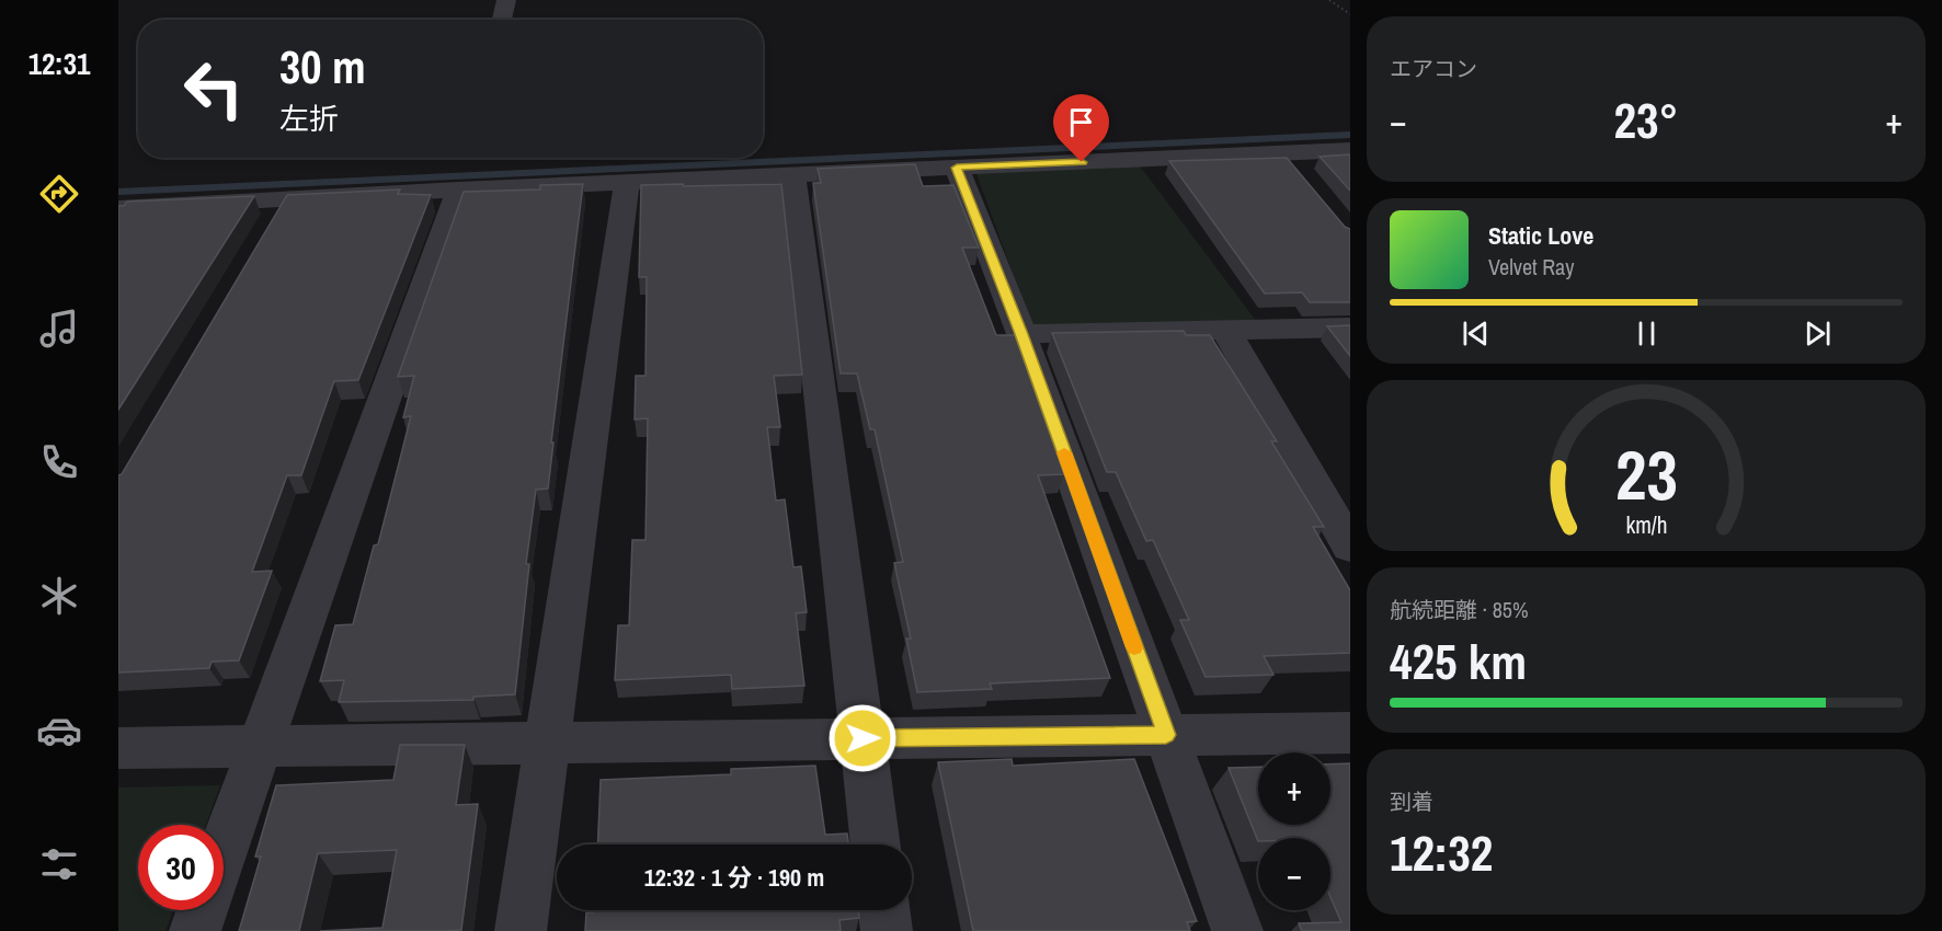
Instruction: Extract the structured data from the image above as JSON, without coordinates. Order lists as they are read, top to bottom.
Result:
{
  "page": {
    "tabs": "12:31",
    "tile": [
      "エアコン",
      ["航続距離 · 85%", "425 km"],
      ["到着", "12:32"]
    ],
    "turn": ["30 m", "左折"],
    "heat": ["−", "23°", "+"],
    "song": ["Static Love", "Velvet Ray"],
    "map_buttons": ["+", "−"],
    "limit": "30",
    "trip": "12:32 · 1 分 · 190 m",
    "gauge": ["23", "km/h"]
  }
}
